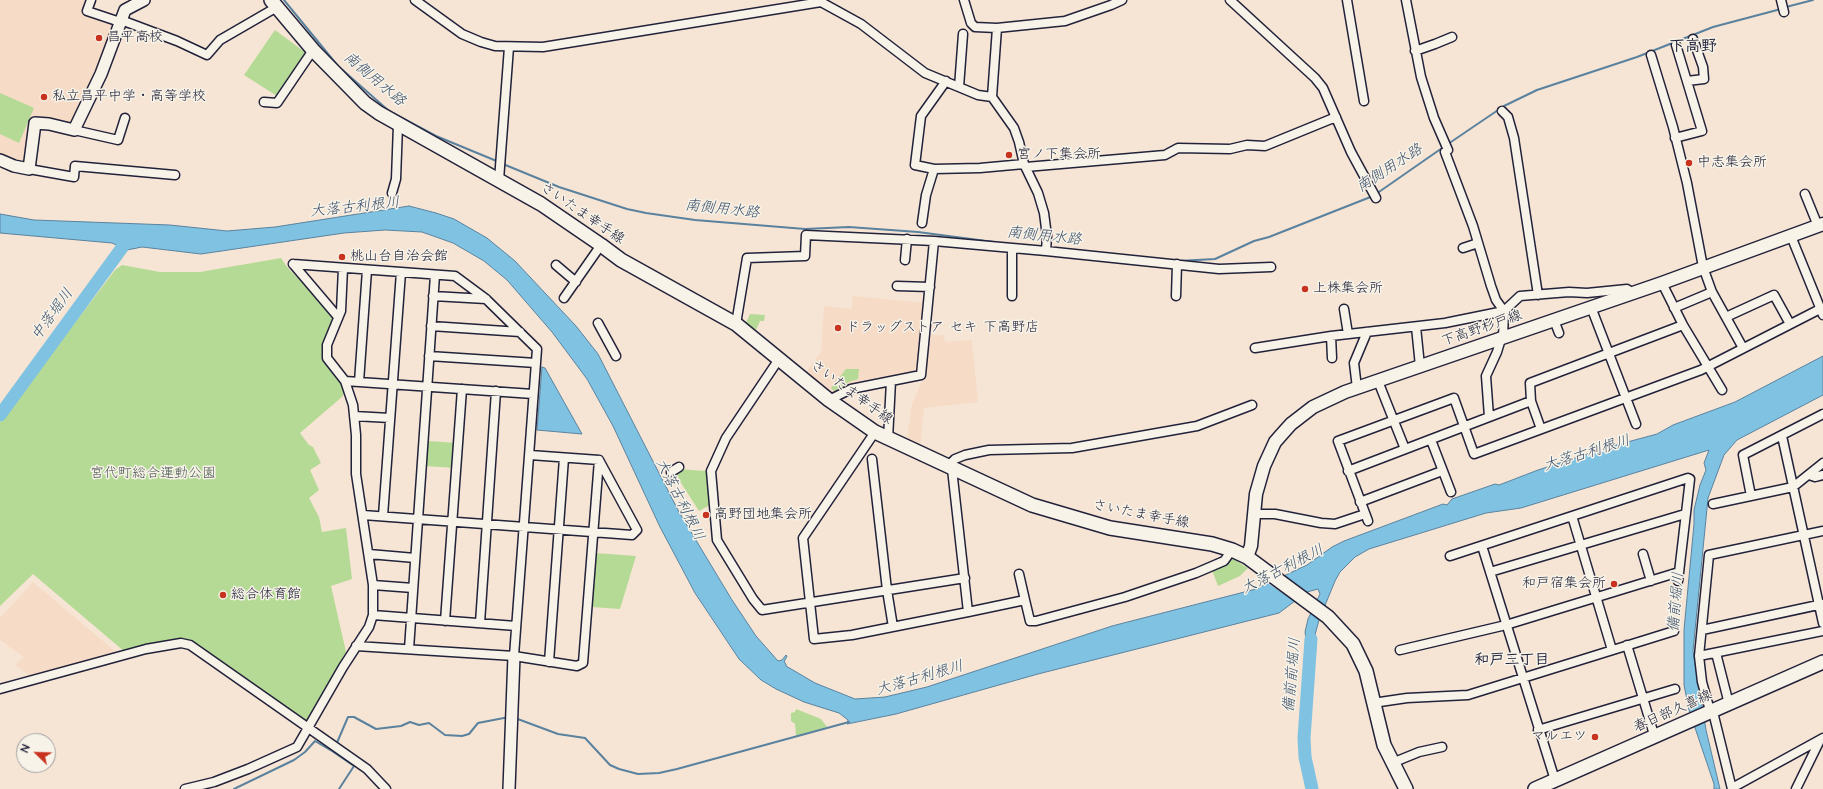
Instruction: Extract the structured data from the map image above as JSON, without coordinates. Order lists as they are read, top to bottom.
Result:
{
  "streets": {
    "main road": ["さいたま幸手線", "下高野杉戸線", "春日部久喜線"]
  },
  "crossings": [
    ["さいたま幸手線", "下高野杉戸線"]
  ],
  "districts": ["下高野", "和戸三丁目"],
  "water": [
    "南側用水路",
    "大落古利根川",
    "中落堀川",
    "備前堀川",
    "備前前堀川"
  ],
  "parks": ["宮代町総合運動公園"],
  "places": [
    "昌平高校",
    "私立昌平中学・高等学校",
    "宮ノ下集会所",
    "中志集会所",
    "桃山台自治会館",
    "上株集会所",
    "ドラッグストア セキ 下高野店",
    "高野団地集会所",
    "和戸宿集会所",
    "総合体育館",
    "マルエツ"
  ],
  "north": "top left"
}
